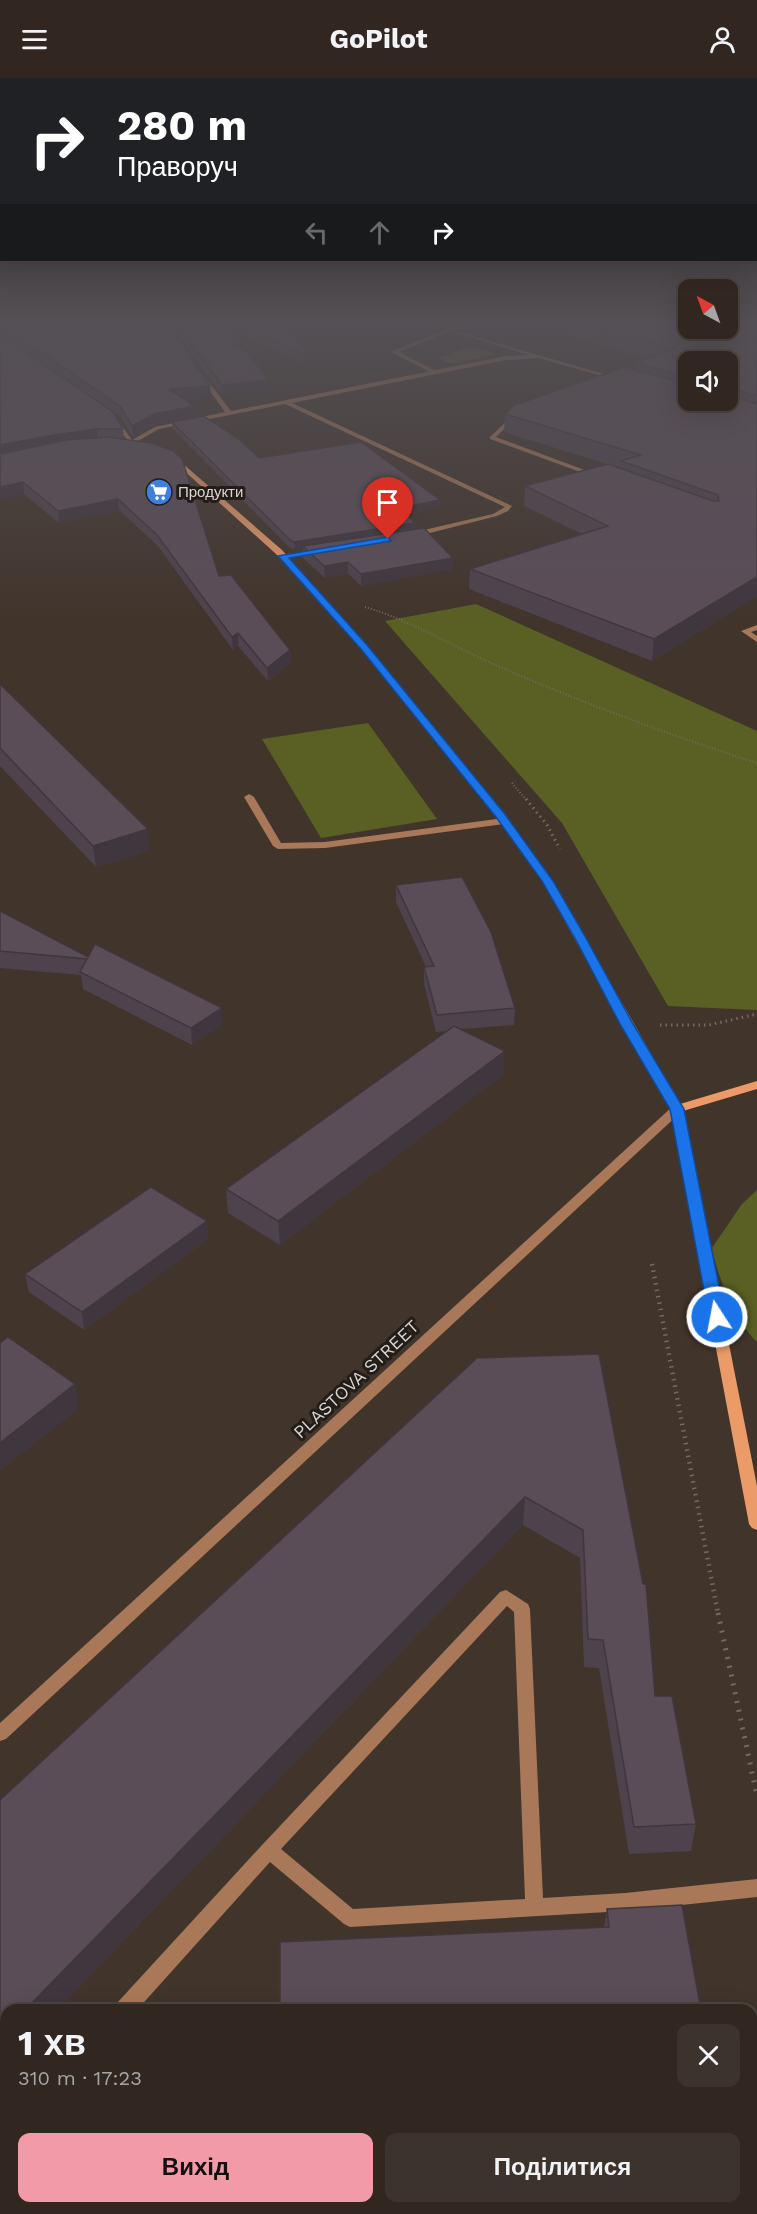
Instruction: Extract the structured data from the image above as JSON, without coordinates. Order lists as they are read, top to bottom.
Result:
{
  "streets": {
    "main road": ["PLASTOVA STREET"]
  },
  "places": {
    "supermarket": ["Продукти"]
  },
  "north": "top left",
  "page": {
    "header": "GoPilot",
    "turn": ["280 m", "Праворуч"],
    "heading": ["1 хв", "310 m · 17:23"],
    "buttons": ["Вихід", "Поділитися"]
  }
}
